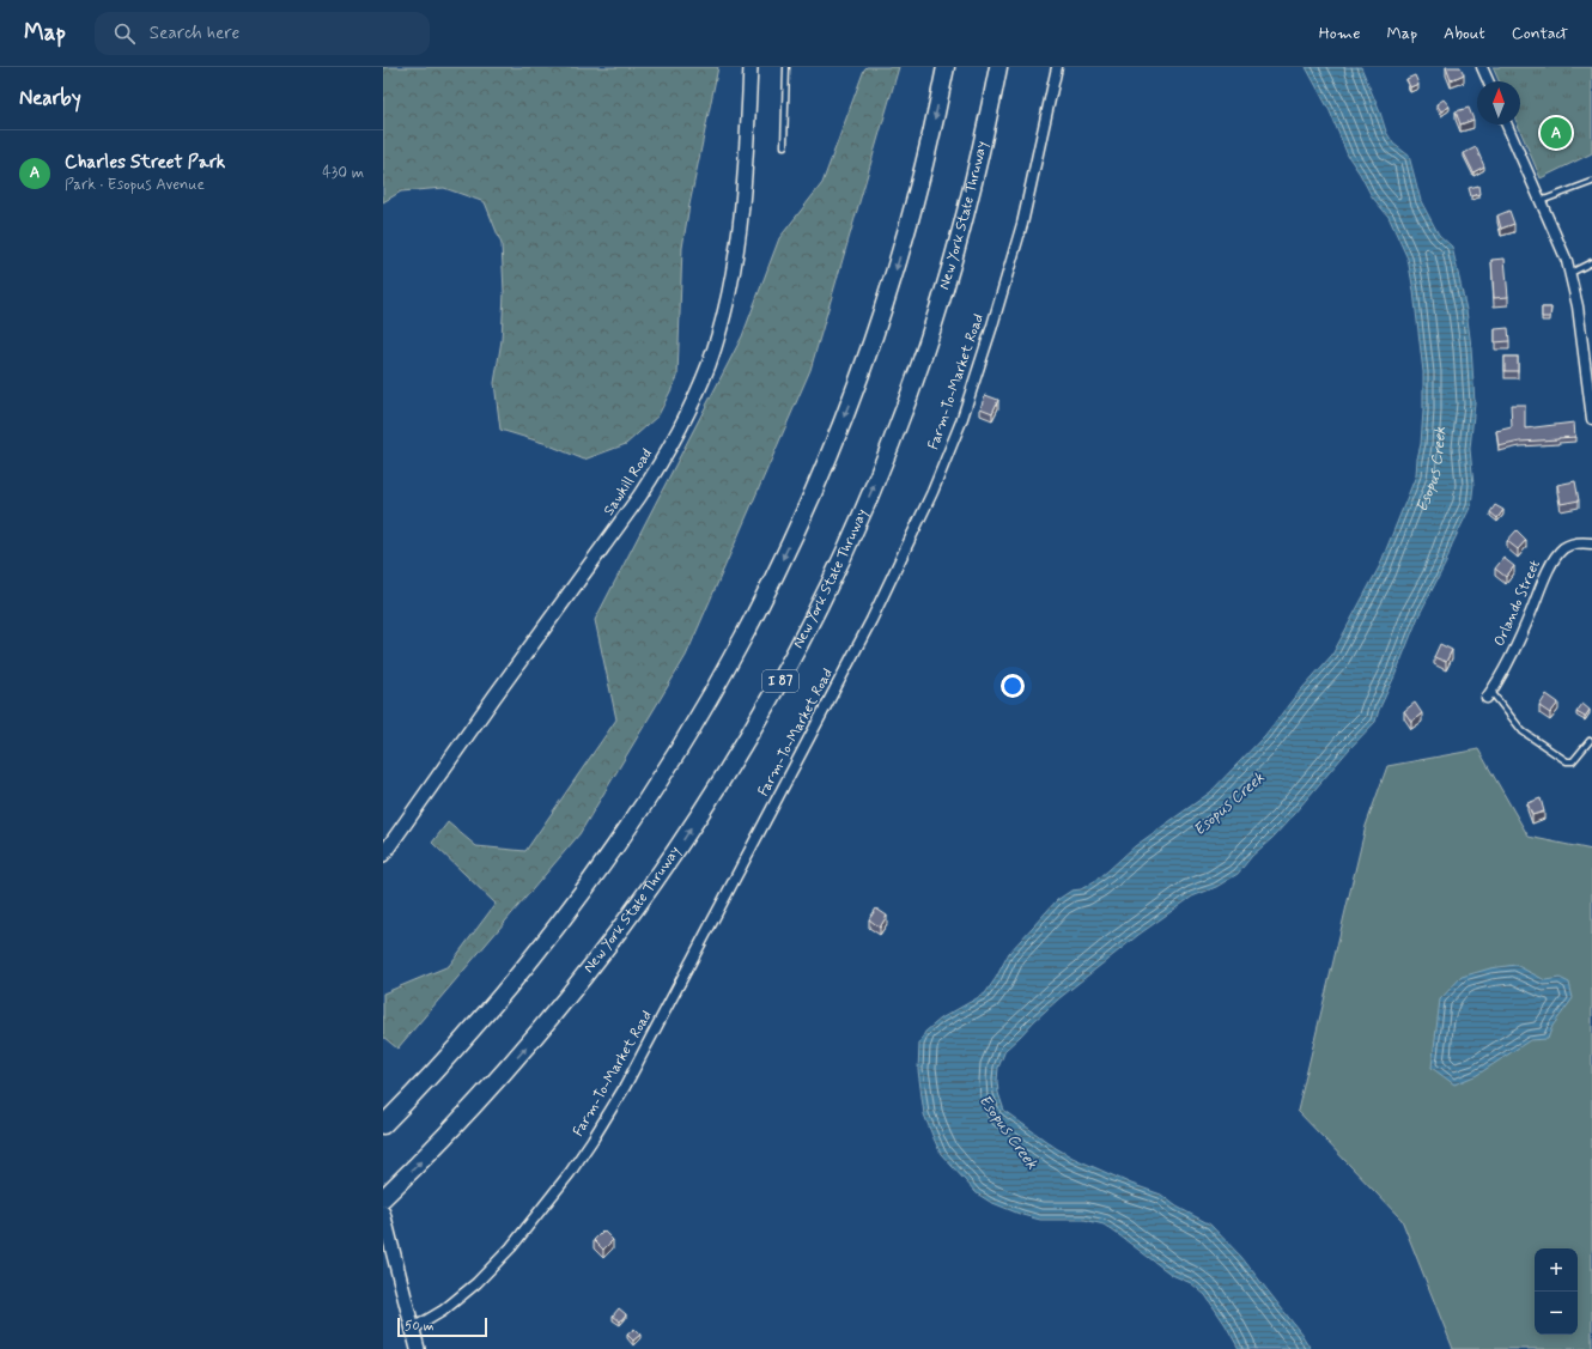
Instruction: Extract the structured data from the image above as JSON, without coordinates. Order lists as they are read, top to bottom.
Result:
{
  "streets": {
    "highway": ["New York State Thruway", "I 87"],
    "street": ["Farm-To-Market Road", "Sawkill Road", "Orlando Street"]
  },
  "water": ["Esopus Creek"],
  "scale_bar": "50 m",
  "north": "top",
  "page": {
    "header": "Map",
    "search": "Search here",
    "nav": [
      "Home",
      "Map",
      "About",
      "Contact"
    ],
    "heading": "Nearby",
    "pins": "A",
    "list": [
      {
        "mark": "A",
        "name": "Charles Street Park",
        "note": "Park · Esopus Avenue",
        "value": "430 m"
      }
    ],
    "map_buttons": ["+", "−"],
    "scale": "50 m"
  }
}
